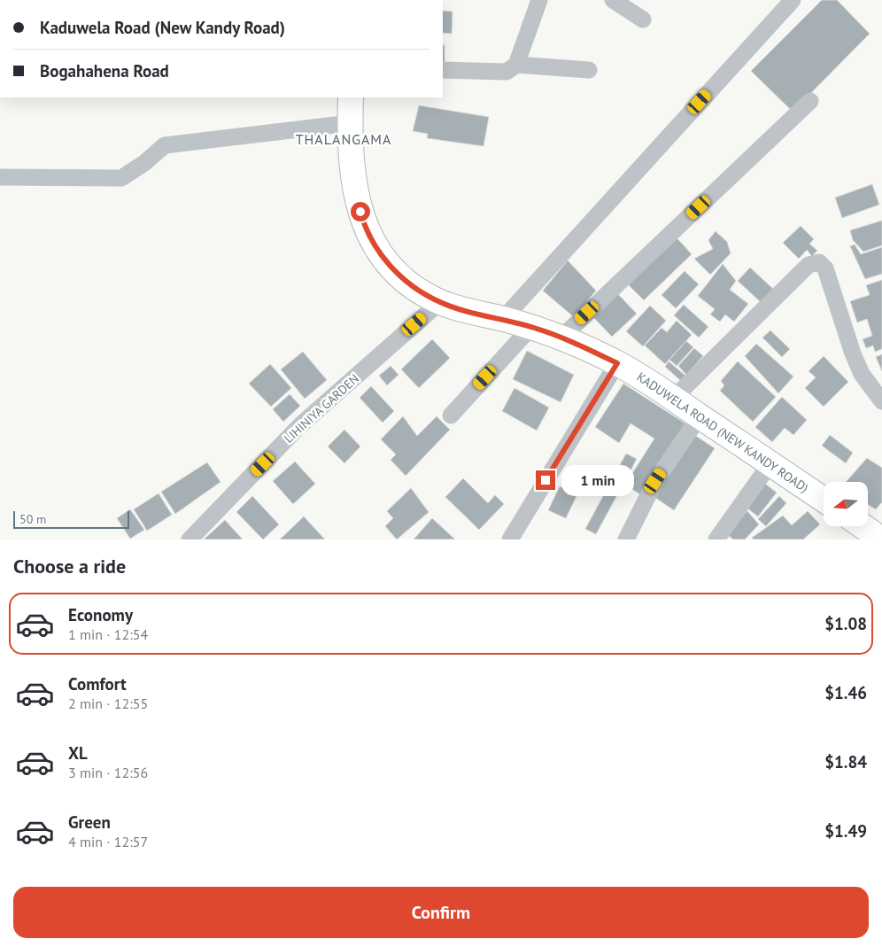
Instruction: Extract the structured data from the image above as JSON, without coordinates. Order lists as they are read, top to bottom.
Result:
{
  "streets": {
    "main road": ["KADUWELA ROAD (NEW KANDY ROAD)"],
    "street": ["LIHINIYA GARDEN"]
  },
  "crossings": [
    ["LIHINIYA GARDEN", "KADUWELA ROAD (NEW KANDY ROAD)"]
  ],
  "districts": ["THALANGAMA"],
  "scale_bar": "50 m",
  "north": "left",
  "page": {
    "banner": ["Kaduwela Road (New Kandy Road)", "Bogahahena Road"],
    "bubble": "1 min",
    "scale": "50 m",
    "heading": "Choose a ride",
    "list": [
      {
        "name": "Economy",
        "note": "1 min · 12:54",
        "value": "$1.08"
      },
      {
        "name": "Comfort",
        "note": "2 min · 12:55",
        "value": "$1.46"
      },
      {
        "name": "XL",
        "note": "3 min · 12:56",
        "value": "$1.84"
      },
      {
        "name": "Green",
        "note": "4 min · 12:57",
        "value": "$1.49"
      }
    ],
    "buttons": "Confirm"
  }
}
